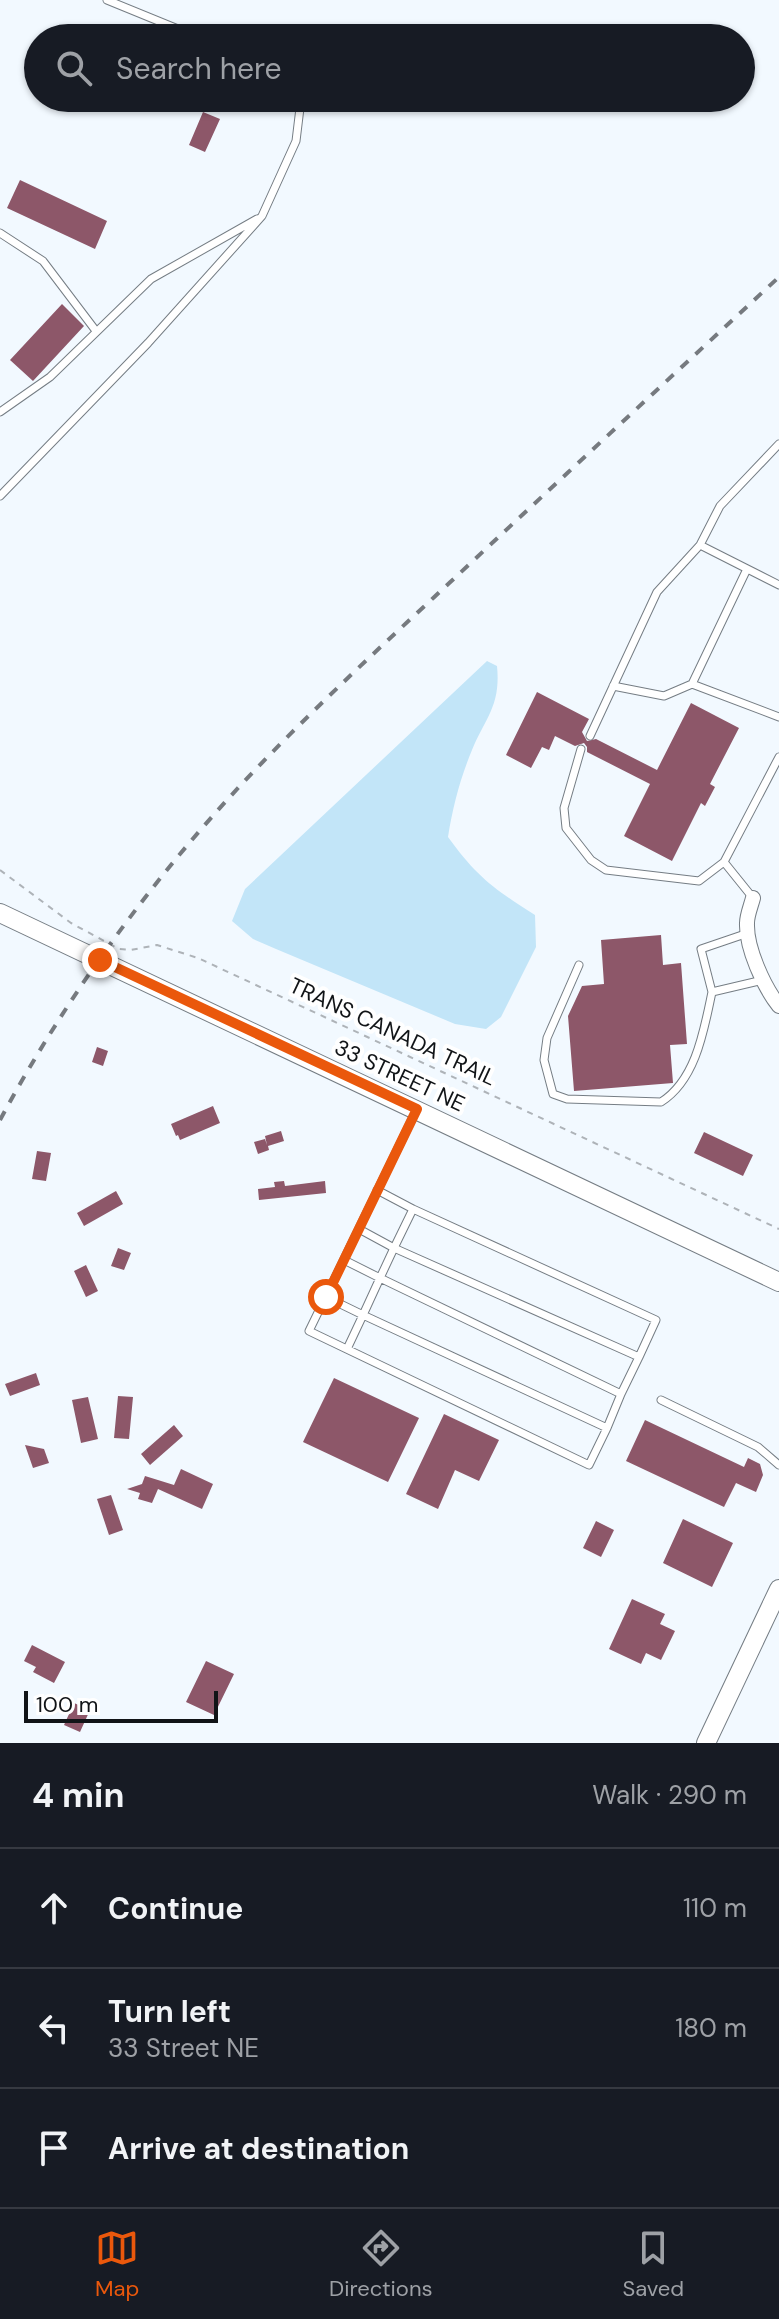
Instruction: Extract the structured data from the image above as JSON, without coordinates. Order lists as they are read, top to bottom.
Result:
{
  "streets": {
    "street": ["33 STREET NE"],
    "path": ["TRANS CANADA TRAIL"]
  },
  "scale_bar": "100 m",
  "page": {
    "search": "Search here",
    "scale": "100 m",
    "heading": ["4 min", "Walk · 290 m"],
    "list": [
      ["Continue", "110 m"],
      ["Turn left", "33 Street NE", "180 m"],
      "Arrive at destination"
    ],
    "nav": ["Map", "Directions", "Saved"]
  }
}
